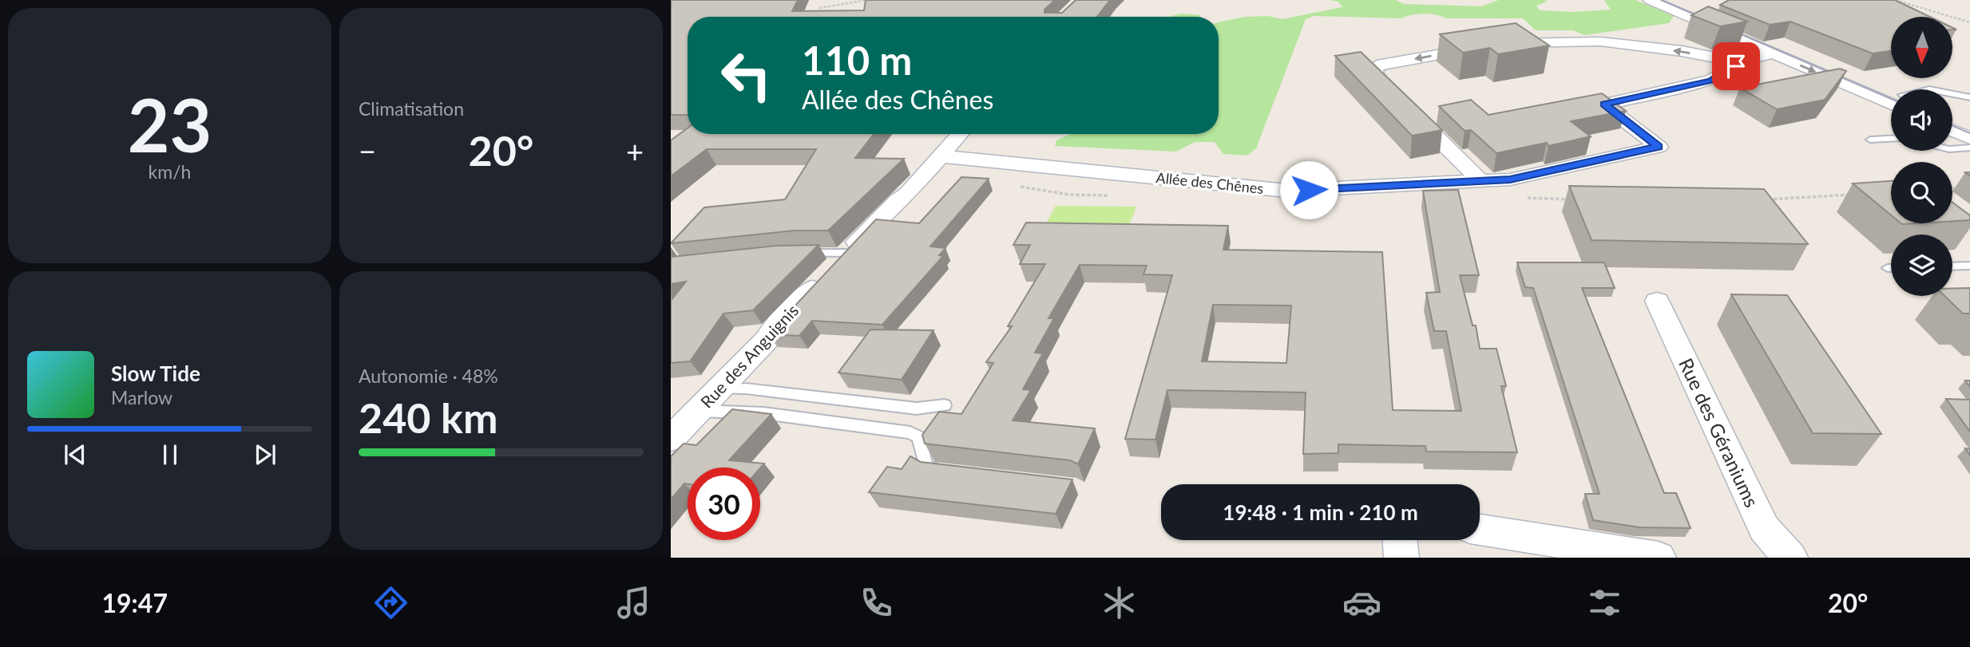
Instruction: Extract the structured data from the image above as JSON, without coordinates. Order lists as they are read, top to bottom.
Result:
{
  "streets": {
    "street": ["Allée des Chênes", "Rue des Anguignis", "Rue des Géraniums"]
  },
  "crossings": [
    ["Allée des Chênes", "Rue des Anguignis"]
  ],
  "north": "bottom",
  "page": {
    "tile": [
      ["23", "km/h"],
      "Climatisation",
      ["Autonomie · 48%", "240 km"]
    ],
    "turn": ["110 m", "Allée des Chênes"],
    "heat": ["−", "20°", "+"],
    "song": ["Slow Tide", "Marlow"],
    "limit": "30",
    "trip": "19:48 · 1 min · 210 m",
    "tabs": ["19:47", "20°"]
  }
}
